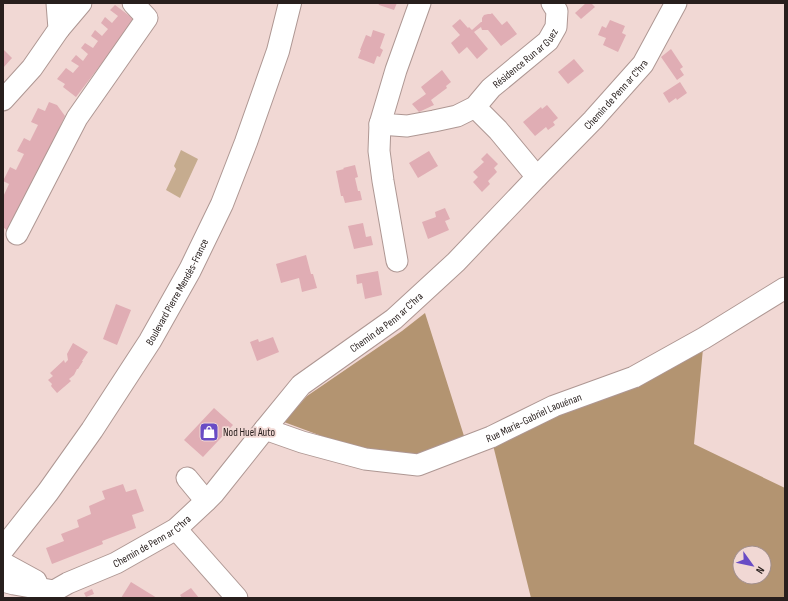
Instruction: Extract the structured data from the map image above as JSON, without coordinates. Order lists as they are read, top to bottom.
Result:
{
  "streets": {
    "main road": ["Boulevard Pierre Mendès-France"],
    "street": ["Résidence Run ar Guez", "Chemin de Penn ar C'hra", "Rue Marie-Gabriel Laouénan"]
  },
  "crossings": [
    ["Chemin de Penn ar C'hra", "Rue Marie-Gabriel Laouénan"]
  ],
  "places": {
    "shop": ["Nod Huel Auto"]
  },
  "north": "bottom right"
}
